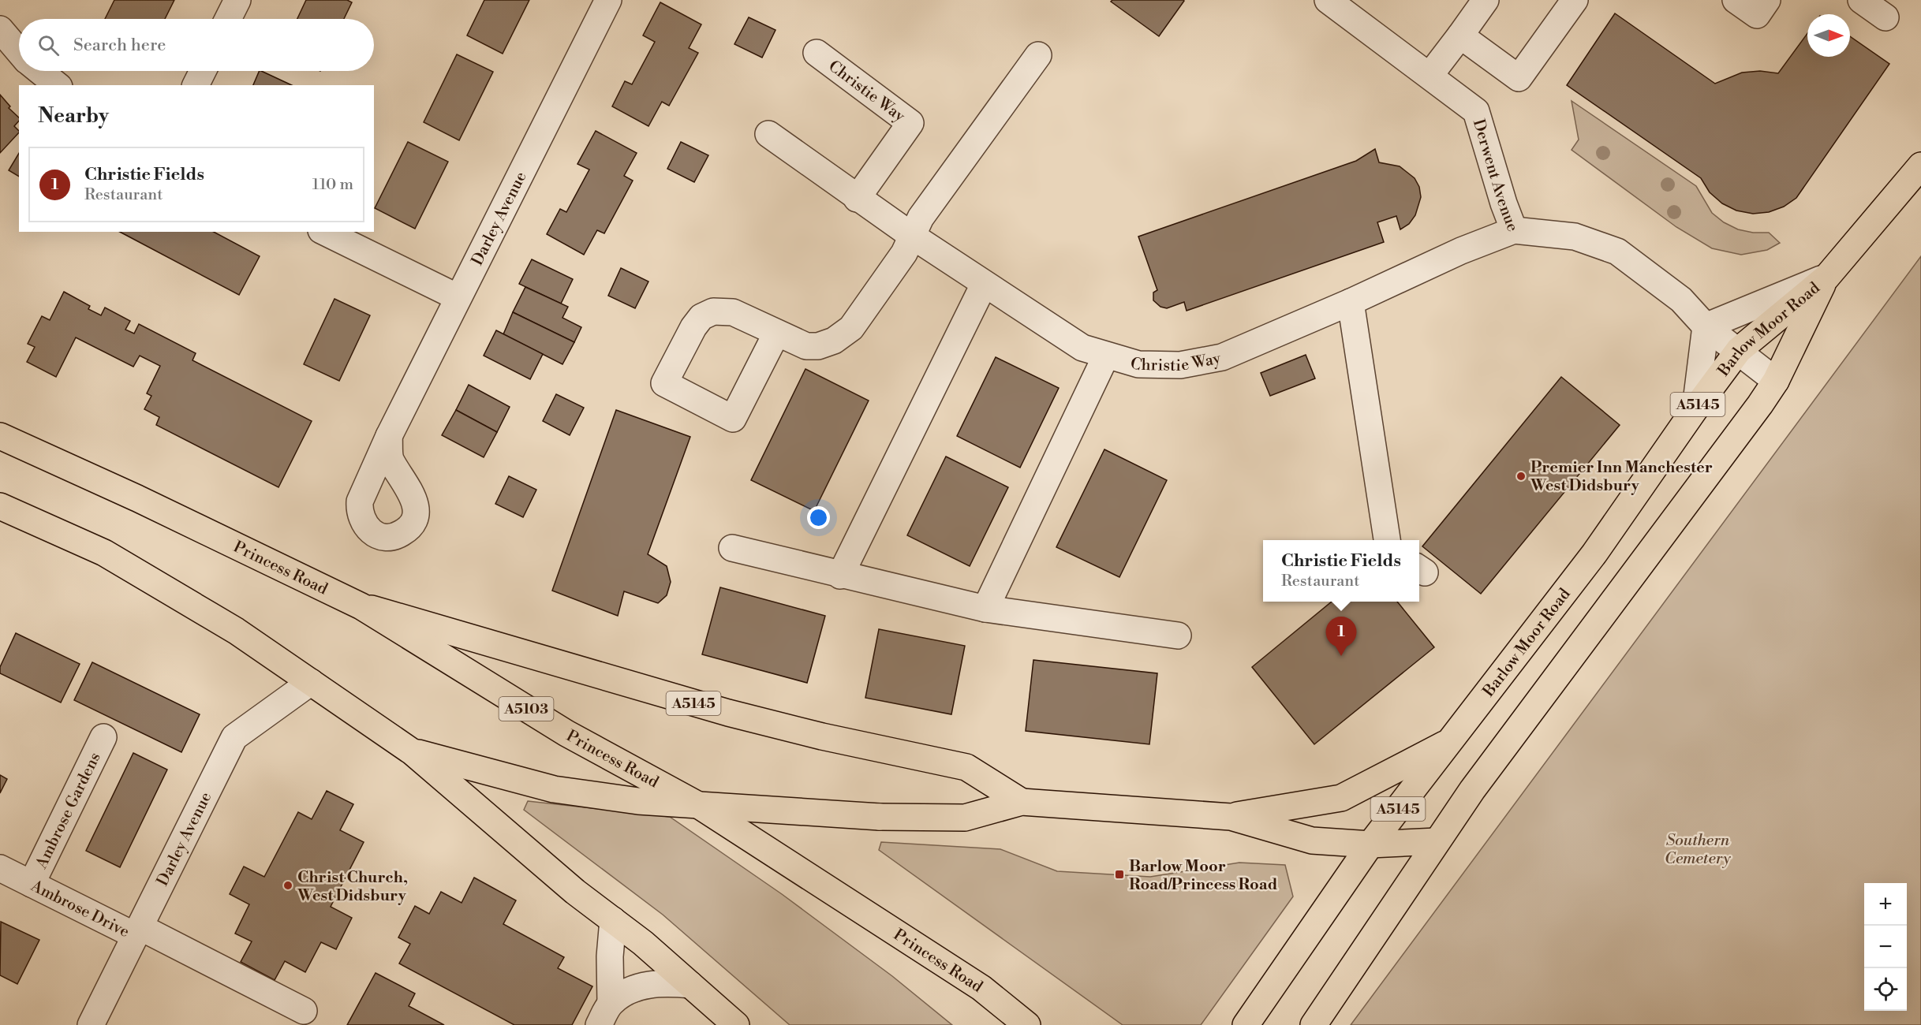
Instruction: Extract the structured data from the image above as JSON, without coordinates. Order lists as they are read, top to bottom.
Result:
{
  "streets": {
    "main road": [
      "Barlow Moor Road",
      "A5145",
      "Princess Road",
      "A5103"
    ],
    "street": [
      "Christie Way",
      "Derwent Avenue",
      "Darley Avenue",
      "Ambrose Gardens",
      "Ambrose Drive"
    ]
  },
  "crossings": [
    ["Christie Way", "Derwent Avenue"],
    ["Derwent Avenue", "Barlow Moor Road"],
    ["Darley Avenue", "A5103"],
    ["Darley Avenue", "Ambrose Drive"],
    ["Barlow Moor Road", "A5145"],
    ["A5145", "Princess Road"],
    ["A5145", "A5103"],
    ["Princess Road", "A5103"],
    ["Ambrose Gardens", "Ambrose Drive"]
  ],
  "parks": ["Southern Cemetery"],
  "places": {
    "other": ["Premier Inn Manchester West Didsbury", "Christ Church, West Didsbury"],
    "transit": ["Barlow Moor Road/Princess Road"]
  },
  "north": "right",
  "page": {
    "search": "Search here",
    "heading": "Nearby",
    "list": [
      {
        "mark": "1",
        "name": "Christie Fields",
        "note": "Restaurant",
        "value": "110 m"
      }
    ],
    "popup": ["Christie Fields", "Restaurant"],
    "pins": "1",
    "map_buttons": ["+", "−"]
  }
}
